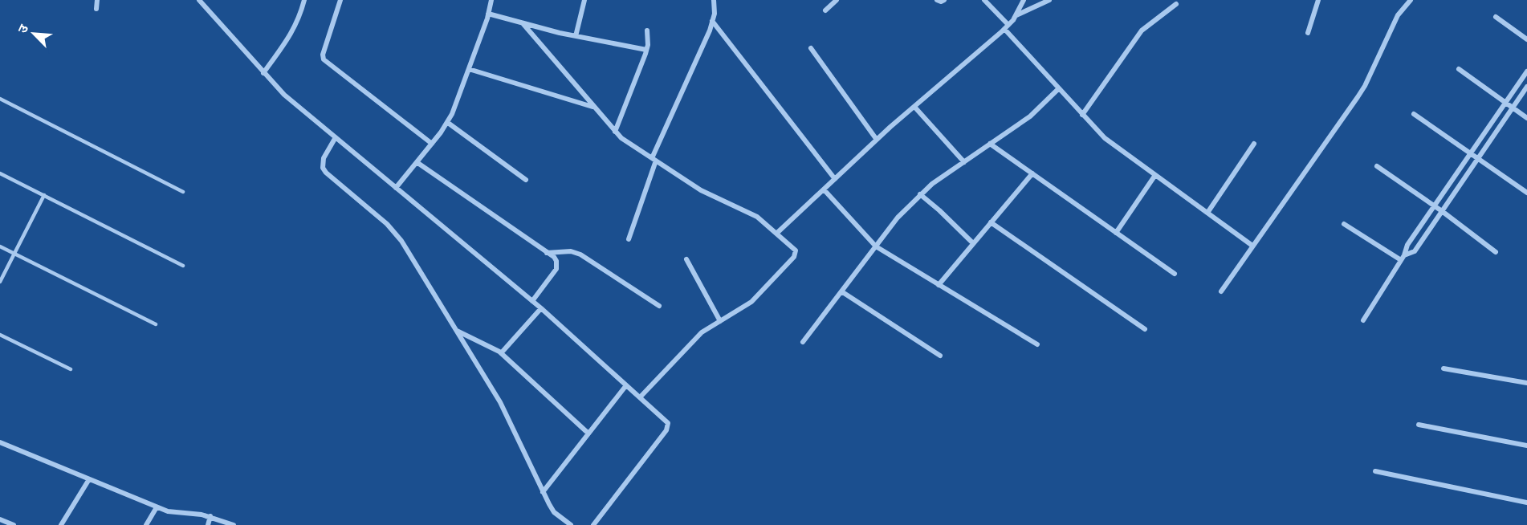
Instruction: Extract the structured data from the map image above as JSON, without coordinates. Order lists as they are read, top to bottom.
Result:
{
  "north": "top left"
}
